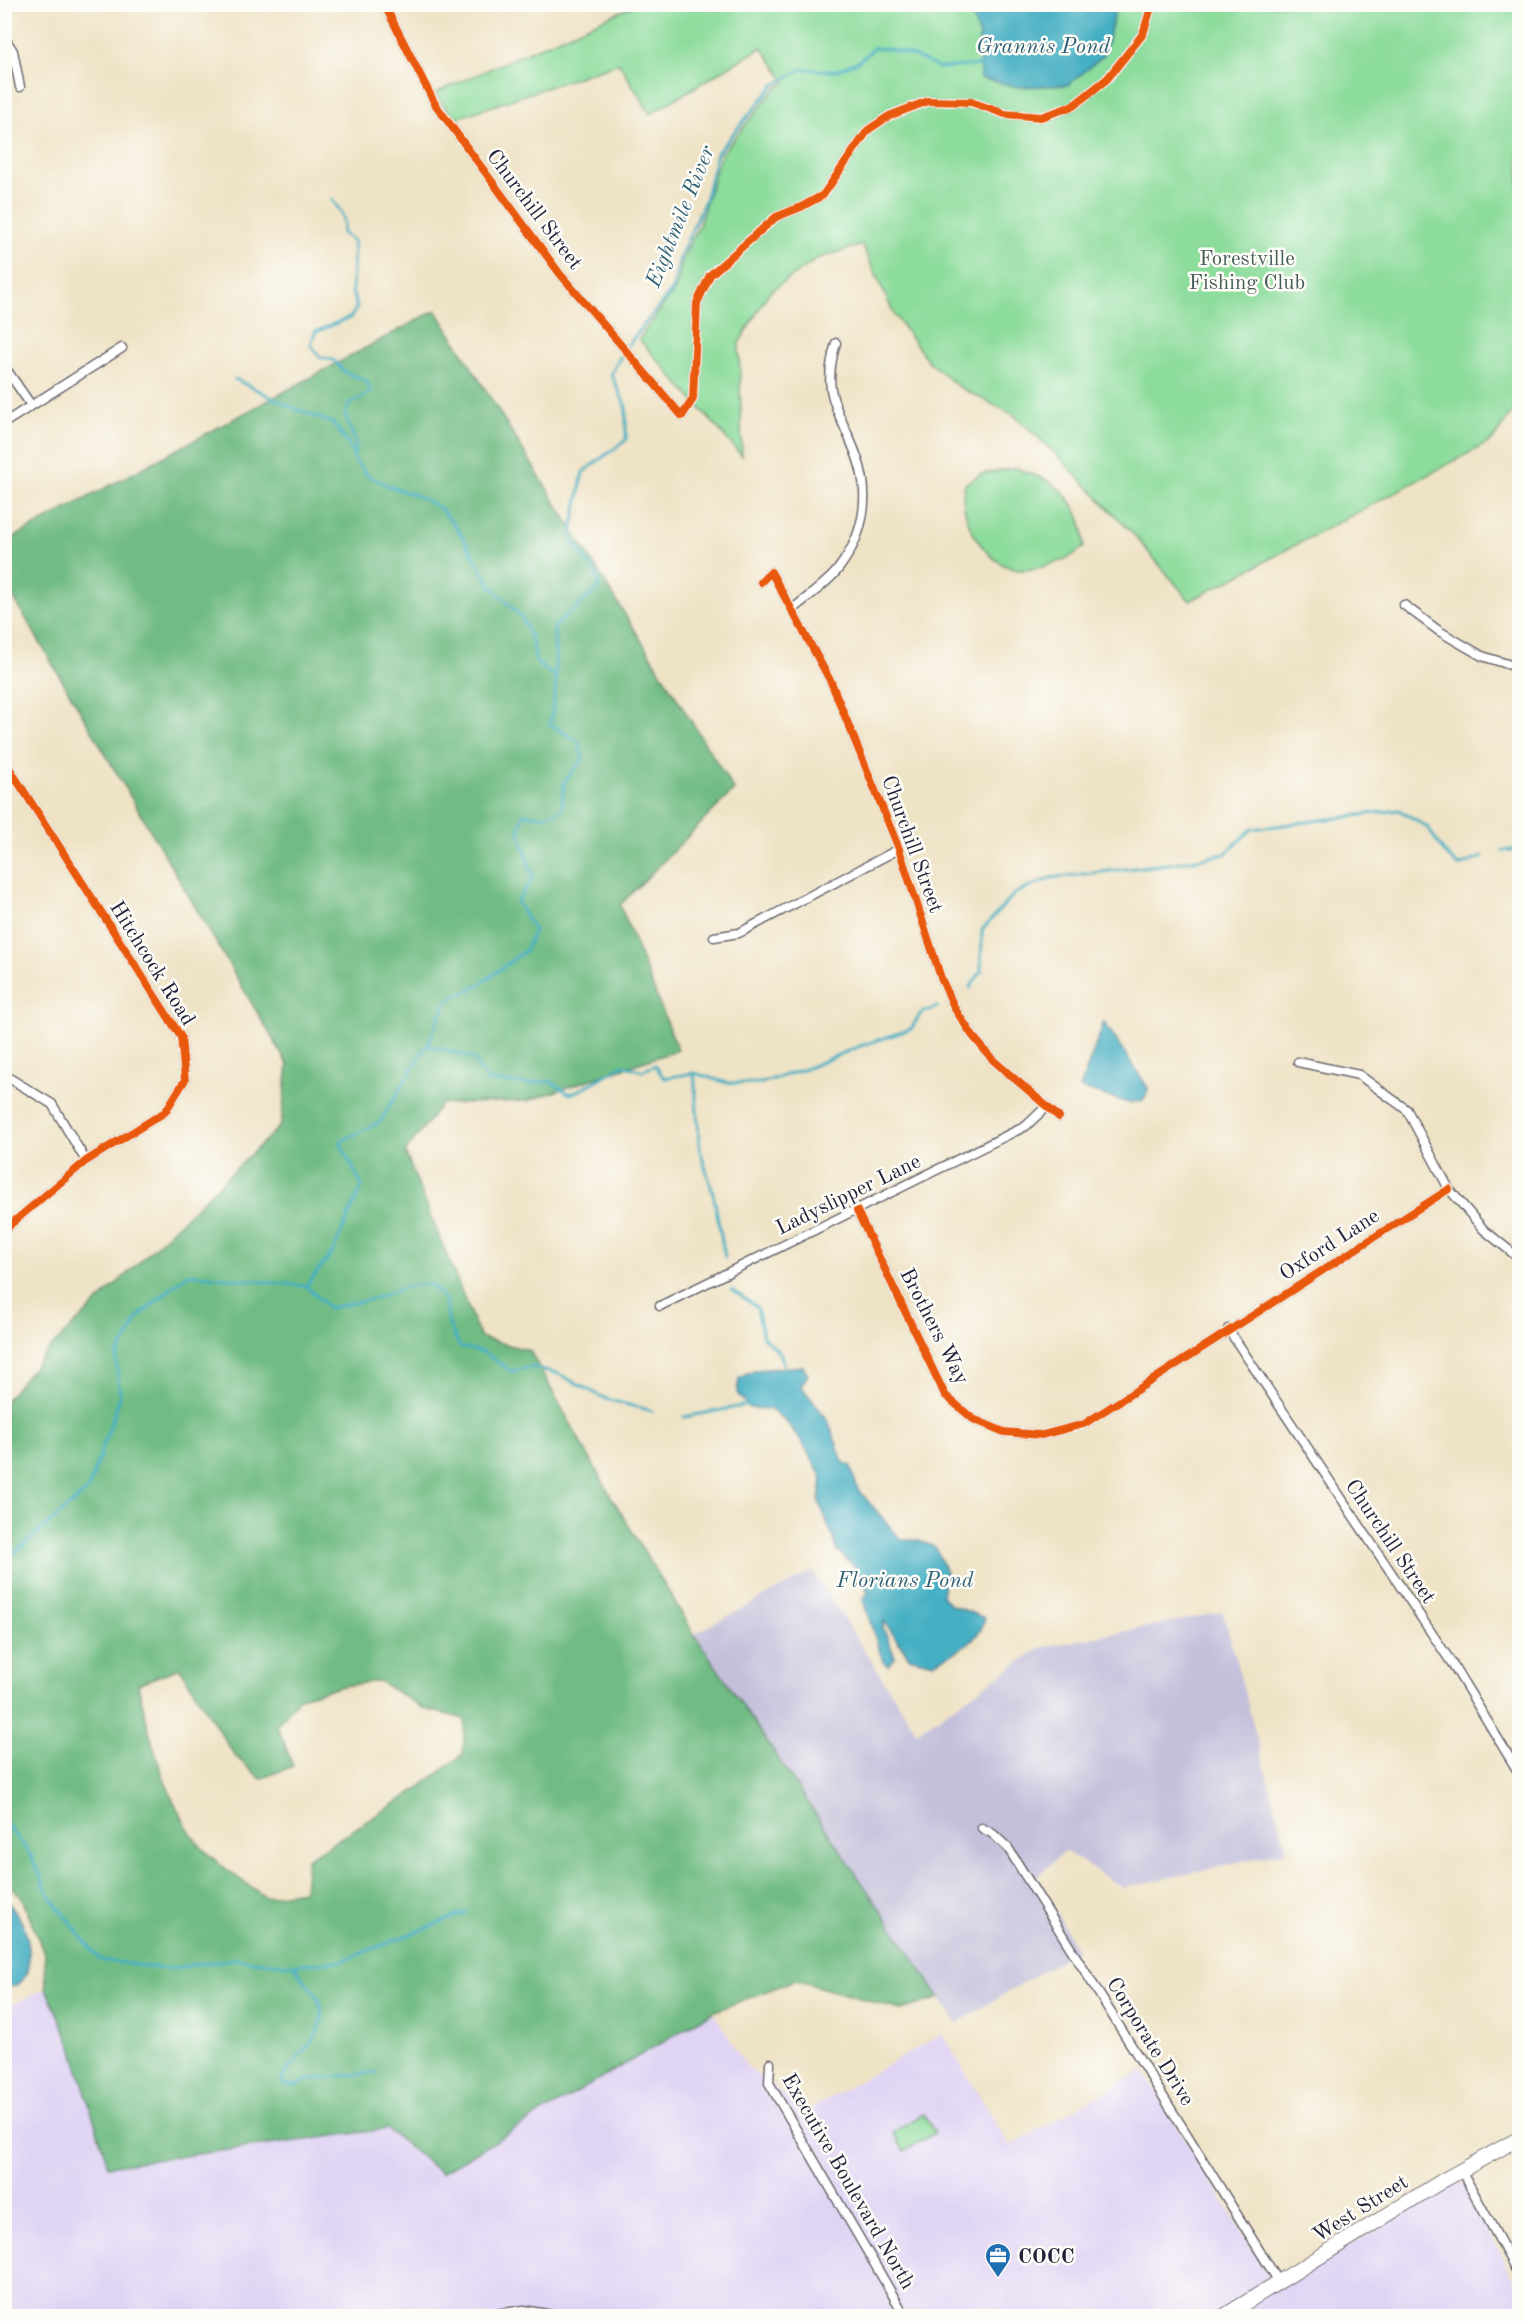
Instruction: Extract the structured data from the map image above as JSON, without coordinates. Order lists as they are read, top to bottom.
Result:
{
  "streets": {
    "main road": ["West Street"],
    "street": [
      "Churchill Street",
      "Hitchcock Road",
      "Ladyslipper Lane",
      "Oxford Lane",
      "Brothers Way",
      "Corporate Drive",
      "Executive Boulevard North"
    ]
  },
  "crossings": [
    ["Churchill Street", "Ladyslipper Lane"],
    ["Churchill Street", "Oxford Lane"],
    ["Churchill Street", "Brothers Way"],
    ["Ladyslipper Lane", "Brothers Way"],
    ["Oxford Lane", "Brothers Way"],
    ["Corporate Drive", "West Street"]
  ],
  "water": ["Grannis Pond", "Eightmile River", "Florians Pond"],
  "parks": ["Forestville Fishing Club"],
  "places": {
    "office": ["COCC"]
  }
}
